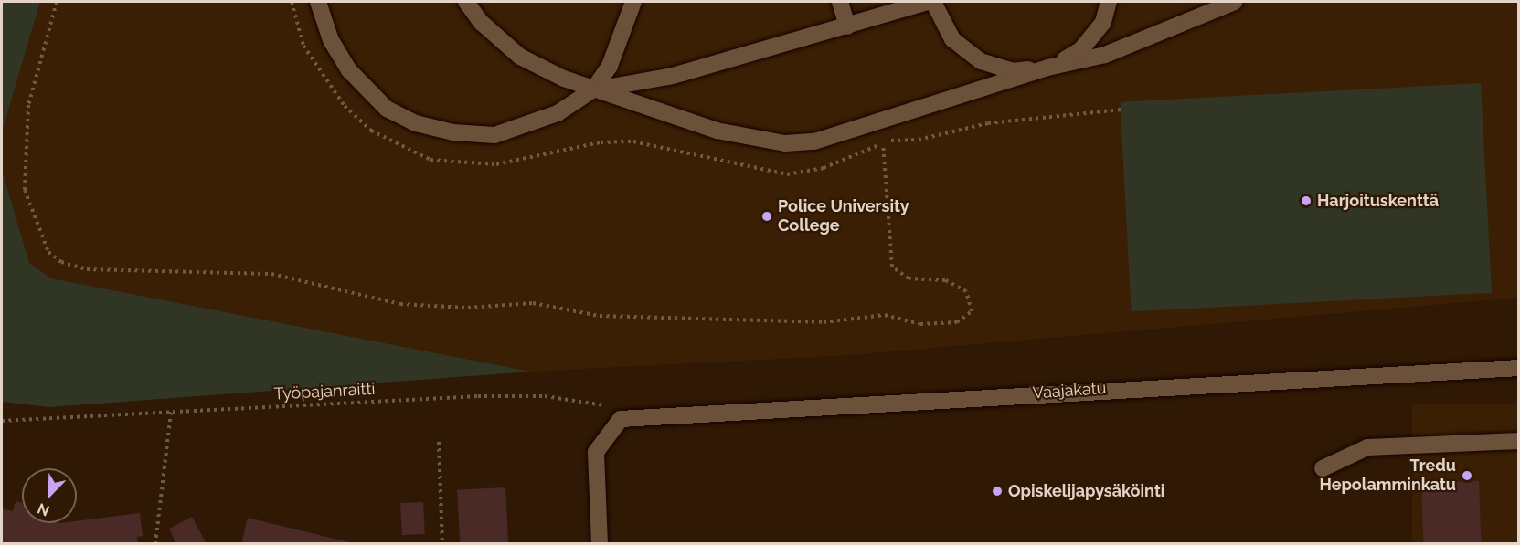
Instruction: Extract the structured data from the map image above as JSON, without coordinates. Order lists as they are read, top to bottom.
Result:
{
  "streets": {
    "street": ["Vaajakatu"],
    "path": ["Työpajanraitti"]
  },
  "crossings": [
    ["Vaajakatu", "Työpajanraitti"]
  ],
  "places": [
    "Harjoituskenttä",
    "Police University College",
    "Tredu Hepolamminkatu",
    "Opiskelijapysäköinti"
  ],
  "north": "bottom left"
}
